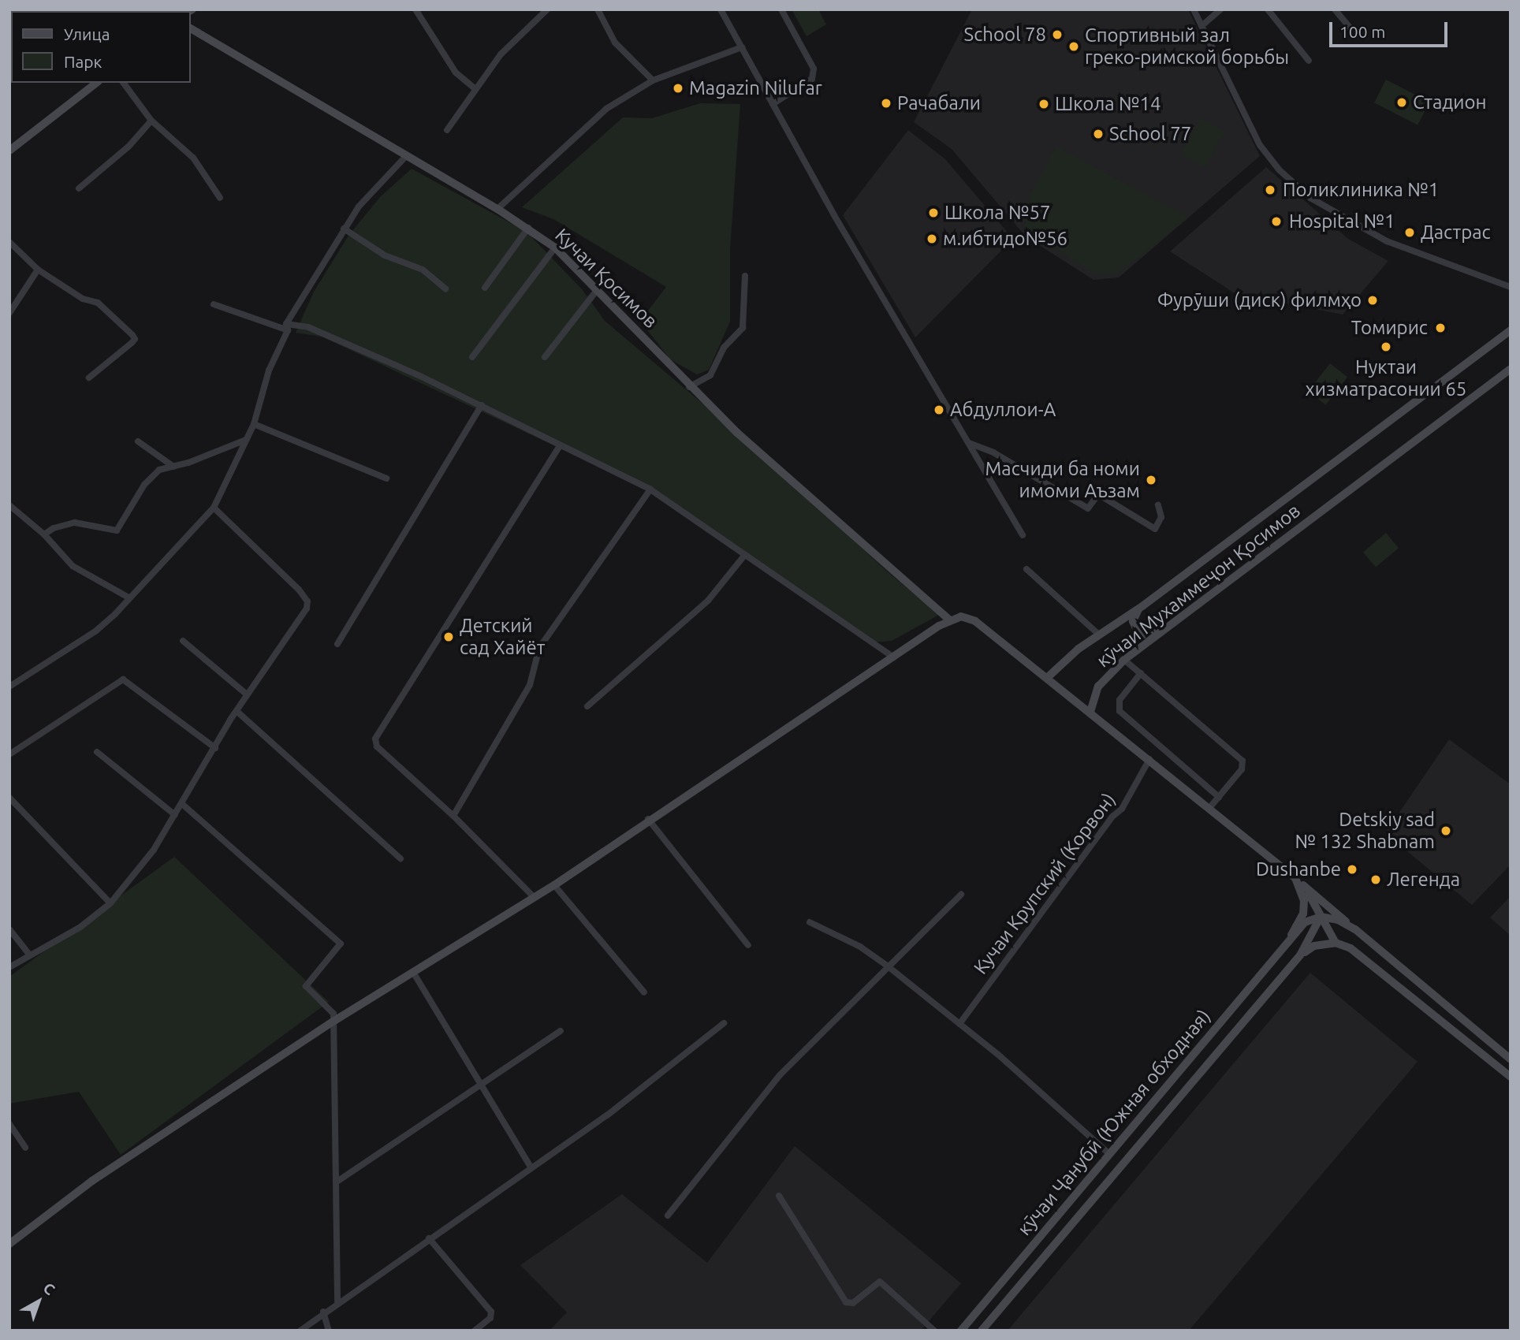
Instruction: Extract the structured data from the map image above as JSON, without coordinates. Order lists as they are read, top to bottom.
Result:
{
  "streets": {
    "street": [
      "Кучаи Қосимов",
      "кӯчаи Мухаммеҷон Қосимов",
      "Кучаи Крупский (Корвон)",
      "кӯчаи Ҷанубӣ (Южная обходная)"
    ]
  },
  "places": [
    "School 78",
    "Спортивный зал греко-римской борьбы",
    "Magazin Nilufar",
    "Стадион",
    "Рачабали",
    "Школа №14",
    "School 77",
    "Поликлиника №1",
    "Школа №57",
    "Hospital №1",
    "Дастрас",
    "м.ибтидо№56",
    "Фурӯши (диск) филмҳо",
    "Томирис",
    "Нуктаи хизматрасонии 65",
    "Абдуллои-А",
    "Масчиди ба номи имоми Аъзам",
    "Детский сад Хайёт",
    "Detskiy sad № 132 Shabnam",
    "Dushanbe",
    "Легенда"
  ],
  "legend": ["Улица", "Парк"],
  "scale_bar": "100 m",
  "north": "top right"
}
